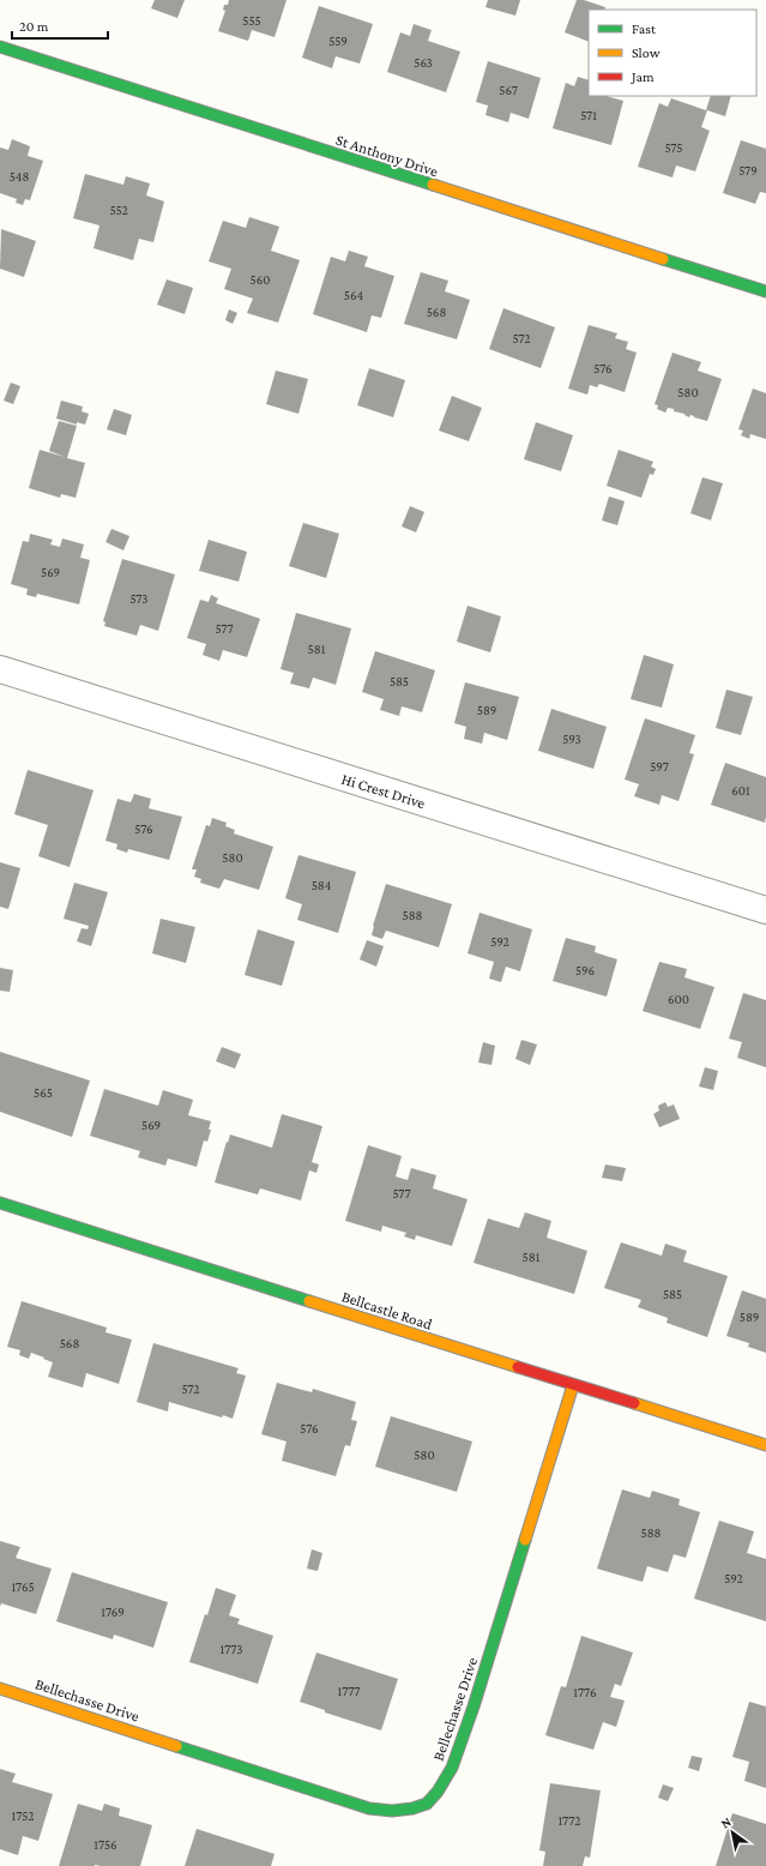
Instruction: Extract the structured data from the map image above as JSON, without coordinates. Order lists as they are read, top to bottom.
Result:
{
  "streets": {
    "street": [
      "St Anthony Drive",
      "Hi Crest Drive",
      "Bellcastle Road",
      "Bellechasse Drive"
    ]
  },
  "crossings": [
    ["Bellcastle Road", "Bellechasse Drive"]
  ],
  "house_numbers": [
    "555",
    "559",
    "563",
    "567",
    "571",
    "575",
    "579",
    "548",
    "552",
    "560",
    "564",
    "568",
    "572",
    "576",
    "580",
    "569",
    "573",
    "577",
    "581",
    "585",
    "589",
    "593",
    "597",
    "601",
    "576",
    "580",
    "584",
    "588",
    "592",
    "596",
    "600",
    "565",
    "569",
    "577",
    "581",
    "585",
    "589",
    "568",
    "572",
    "576",
    "580",
    "588",
    "592",
    "1765",
    "1769",
    "1773",
    "1777",
    "1776",
    "1752",
    "1772",
    "1756"
  ],
  "legend": ["Fast", "Slow", "Jam"],
  "scale_bar": "20 m",
  "north": "top left"
}
